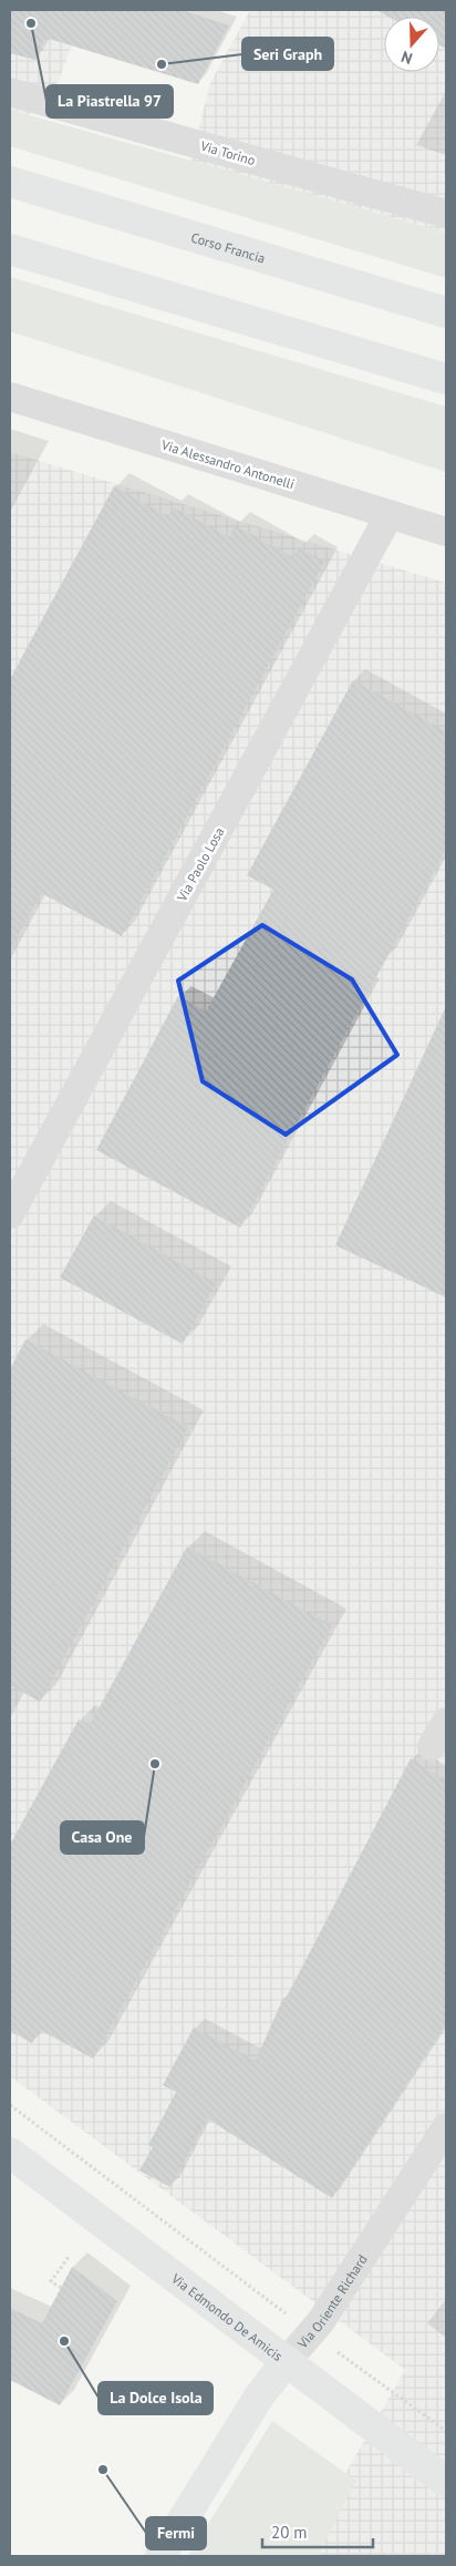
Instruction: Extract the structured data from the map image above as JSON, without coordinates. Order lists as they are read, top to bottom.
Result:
{
  "streets": {
    "main road": ["Corso Francia", "Via Oriente Richard", "Via Edmondo De Amicis"],
    "street": ["Via Torino", "Via Alessandro Antonelli", "Via Paolo Losa"]
  },
  "crossings": [
    ["Via Alessandro Antonelli", "Via Paolo Losa"],
    ["Via Oriente Richard", "Via Edmondo De Amicis"]
  ],
  "places": [
    "La Piastrella 97",
    "Seri Graph",
    "Casa One",
    "La Dolce Isola",
    "Fermi"
  ],
  "scale_bar": "20 m",
  "north": "bottom"
}
